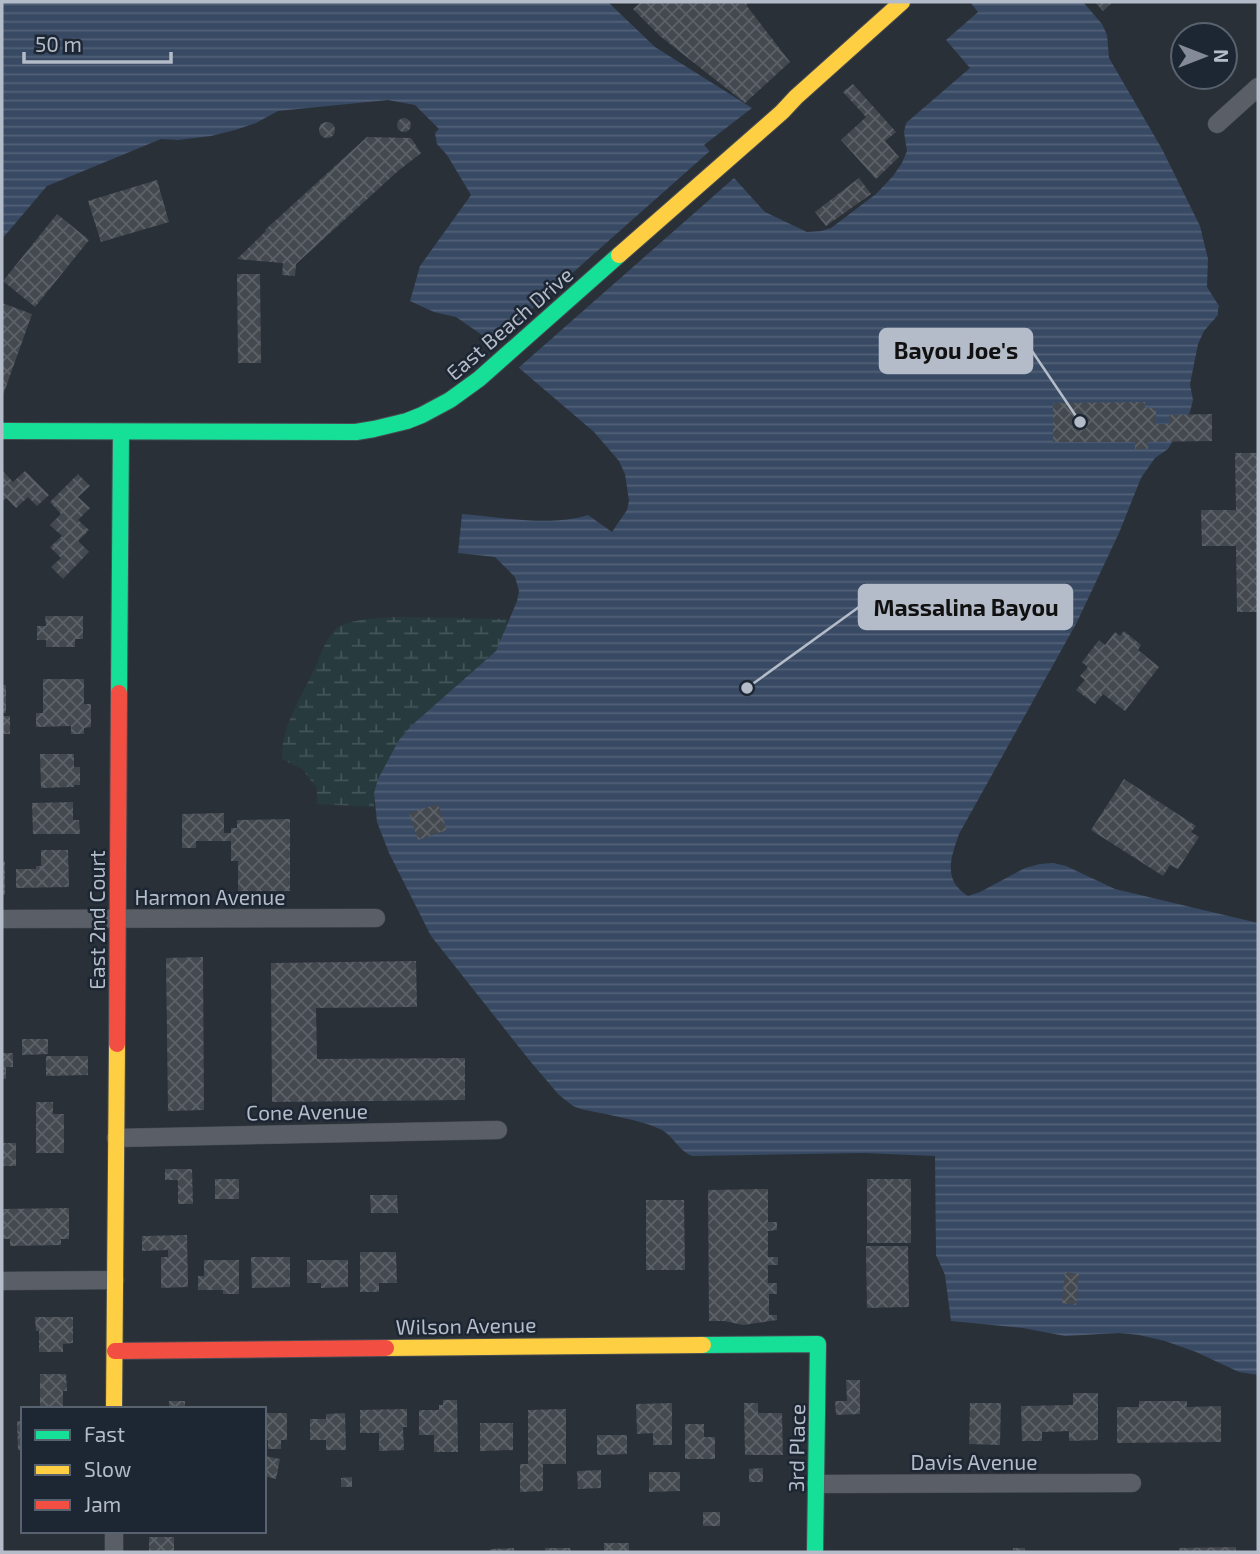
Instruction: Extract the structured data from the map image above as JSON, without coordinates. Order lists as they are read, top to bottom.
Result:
{
  "streets": {
    "street": [
      "East Beach Drive",
      "Harmon Avenue",
      "East 2nd Court",
      "Cone Avenue",
      "Wilson Avenue",
      "3rd Place",
      "Davis Avenue"
    ]
  },
  "crossings": [
    ["East Beach Drive", "East 2nd Court"],
    ["Harmon Avenue", "East 2nd Court"],
    ["East 2nd Court", "Cone Avenue"],
    ["East 2nd Court", "Wilson Avenue"],
    ["Wilson Avenue", "3rd Place"],
    ["3rd Place", "Davis Avenue"]
  ],
  "places": ["Bayou Joe's", "Massalina Bayou"],
  "legend": ["Fast", "Slow", "Jam"],
  "scale_bar": "50 m",
  "north": "right"
}
